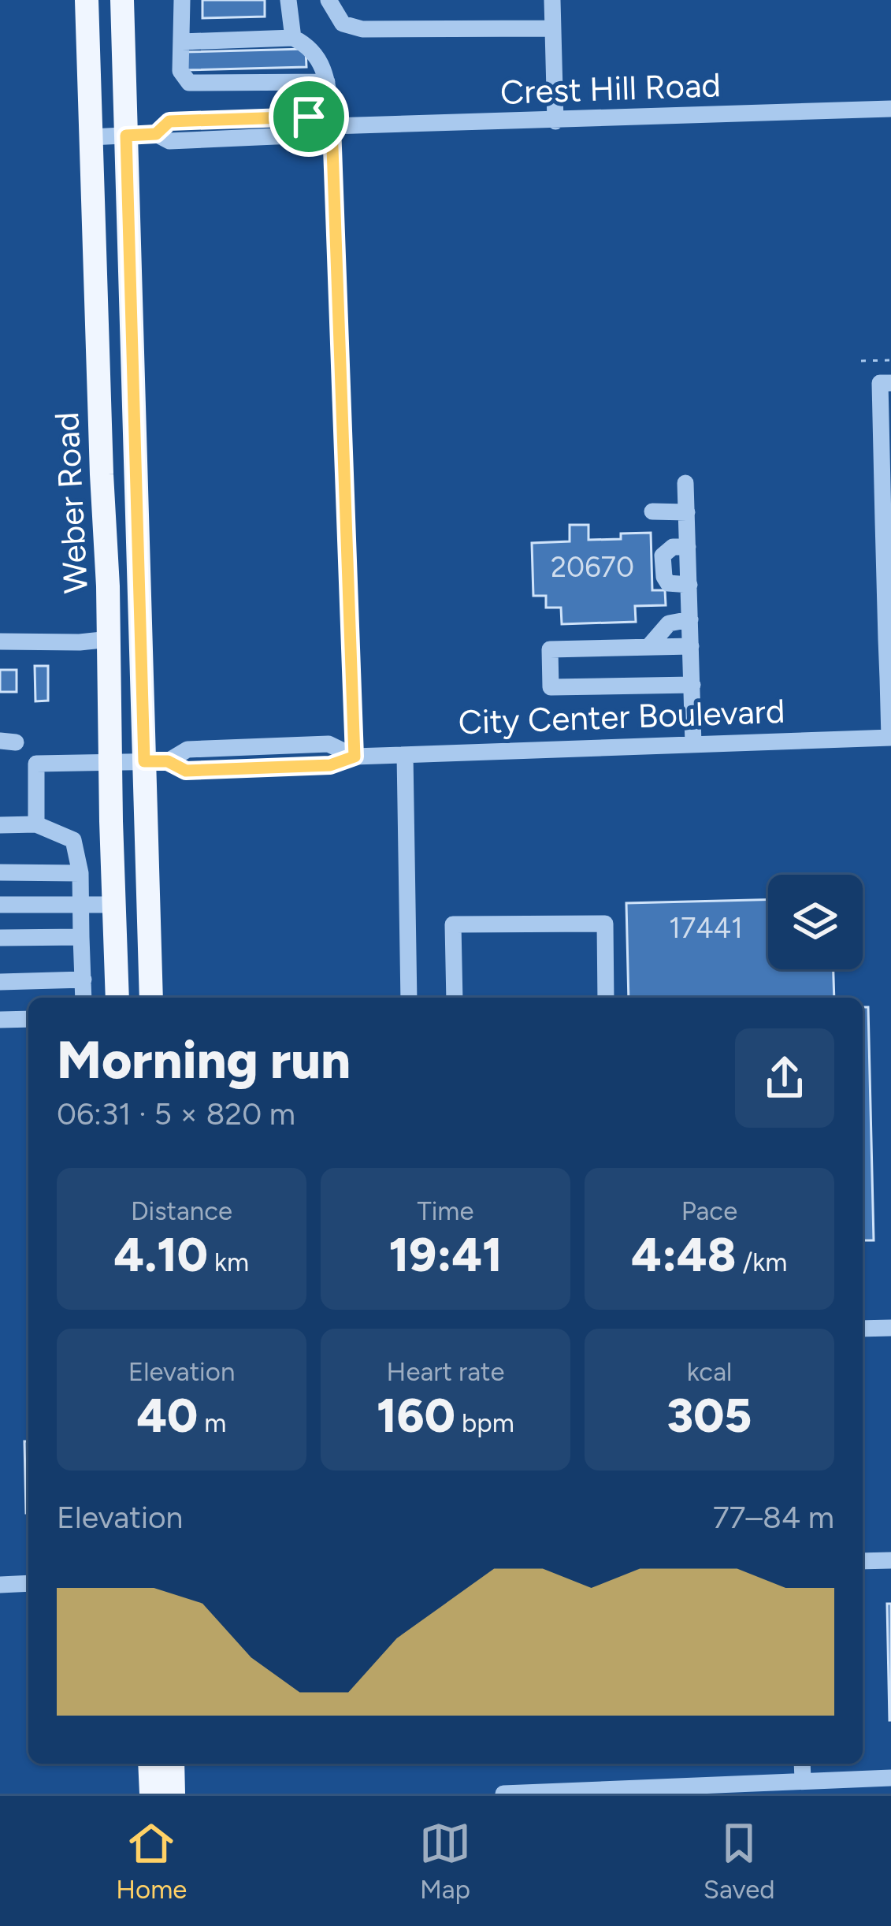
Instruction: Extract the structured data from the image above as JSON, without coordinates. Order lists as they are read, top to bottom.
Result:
{
  "streets": {
    "main road": ["Weber Road"],
    "street": ["Crest Hill Road", "City Center Boulevard"]
  },
  "crossings": [
    ["Crest Hill Road", "Weber Road"],
    ["Weber Road", "City Center Boulevard"]
  ],
  "house_numbers": ["20670", "17441"],
  "page": {
    "heading": ["Morning run", "06:31 · 5 × 820 m"],
    "stats": [
      ["Distance", "4.10 km"],
      ["Time", "19:41"],
      ["Pace", "4:48 /km"],
      ["Elevation", "40 m"],
      ["Heart rate", "160 bpm"],
      ["kcal", "305"]
    ],
    "chart": ["Elevation", "77–84 m"],
    "tabs": ["Home", "Map", "Saved"]
  }
}
